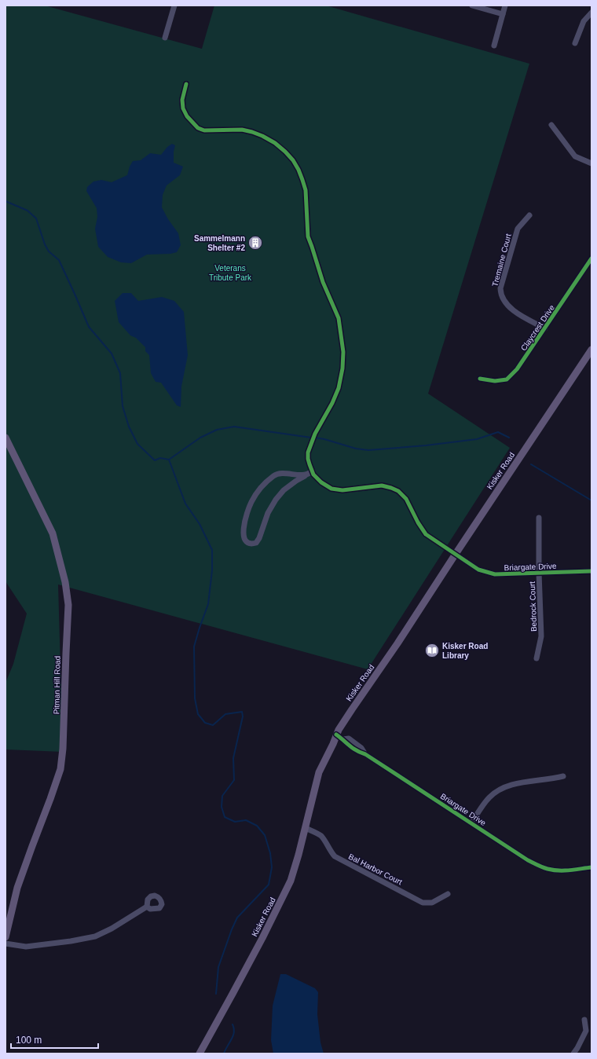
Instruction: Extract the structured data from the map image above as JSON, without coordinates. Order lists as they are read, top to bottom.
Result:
{
  "streets": {
    "main road": ["Kisker Road", "Pitman Hill Road"],
    "street": [
      "Tremaine Court",
      "Claycrest Drive",
      "Briargate Drive",
      "Bedrock Court",
      "Bal Harbor Court"
    ]
  },
  "crossings": [
    ["Tremaine Court", "Claycrest Drive"],
    ["Kisker Road", "Briargate Drive"],
    ["Kisker Road", "Bal Harbor Court"],
    ["Briargate Drive", "Bedrock Court"]
  ],
  "parks": ["Veterans Tribute Park"],
  "places": {
    "building": ["Sammelmann Shelter #2"],
    "library": ["Kisker Road Library"]
  },
  "scale_bar": "100 m"
}
